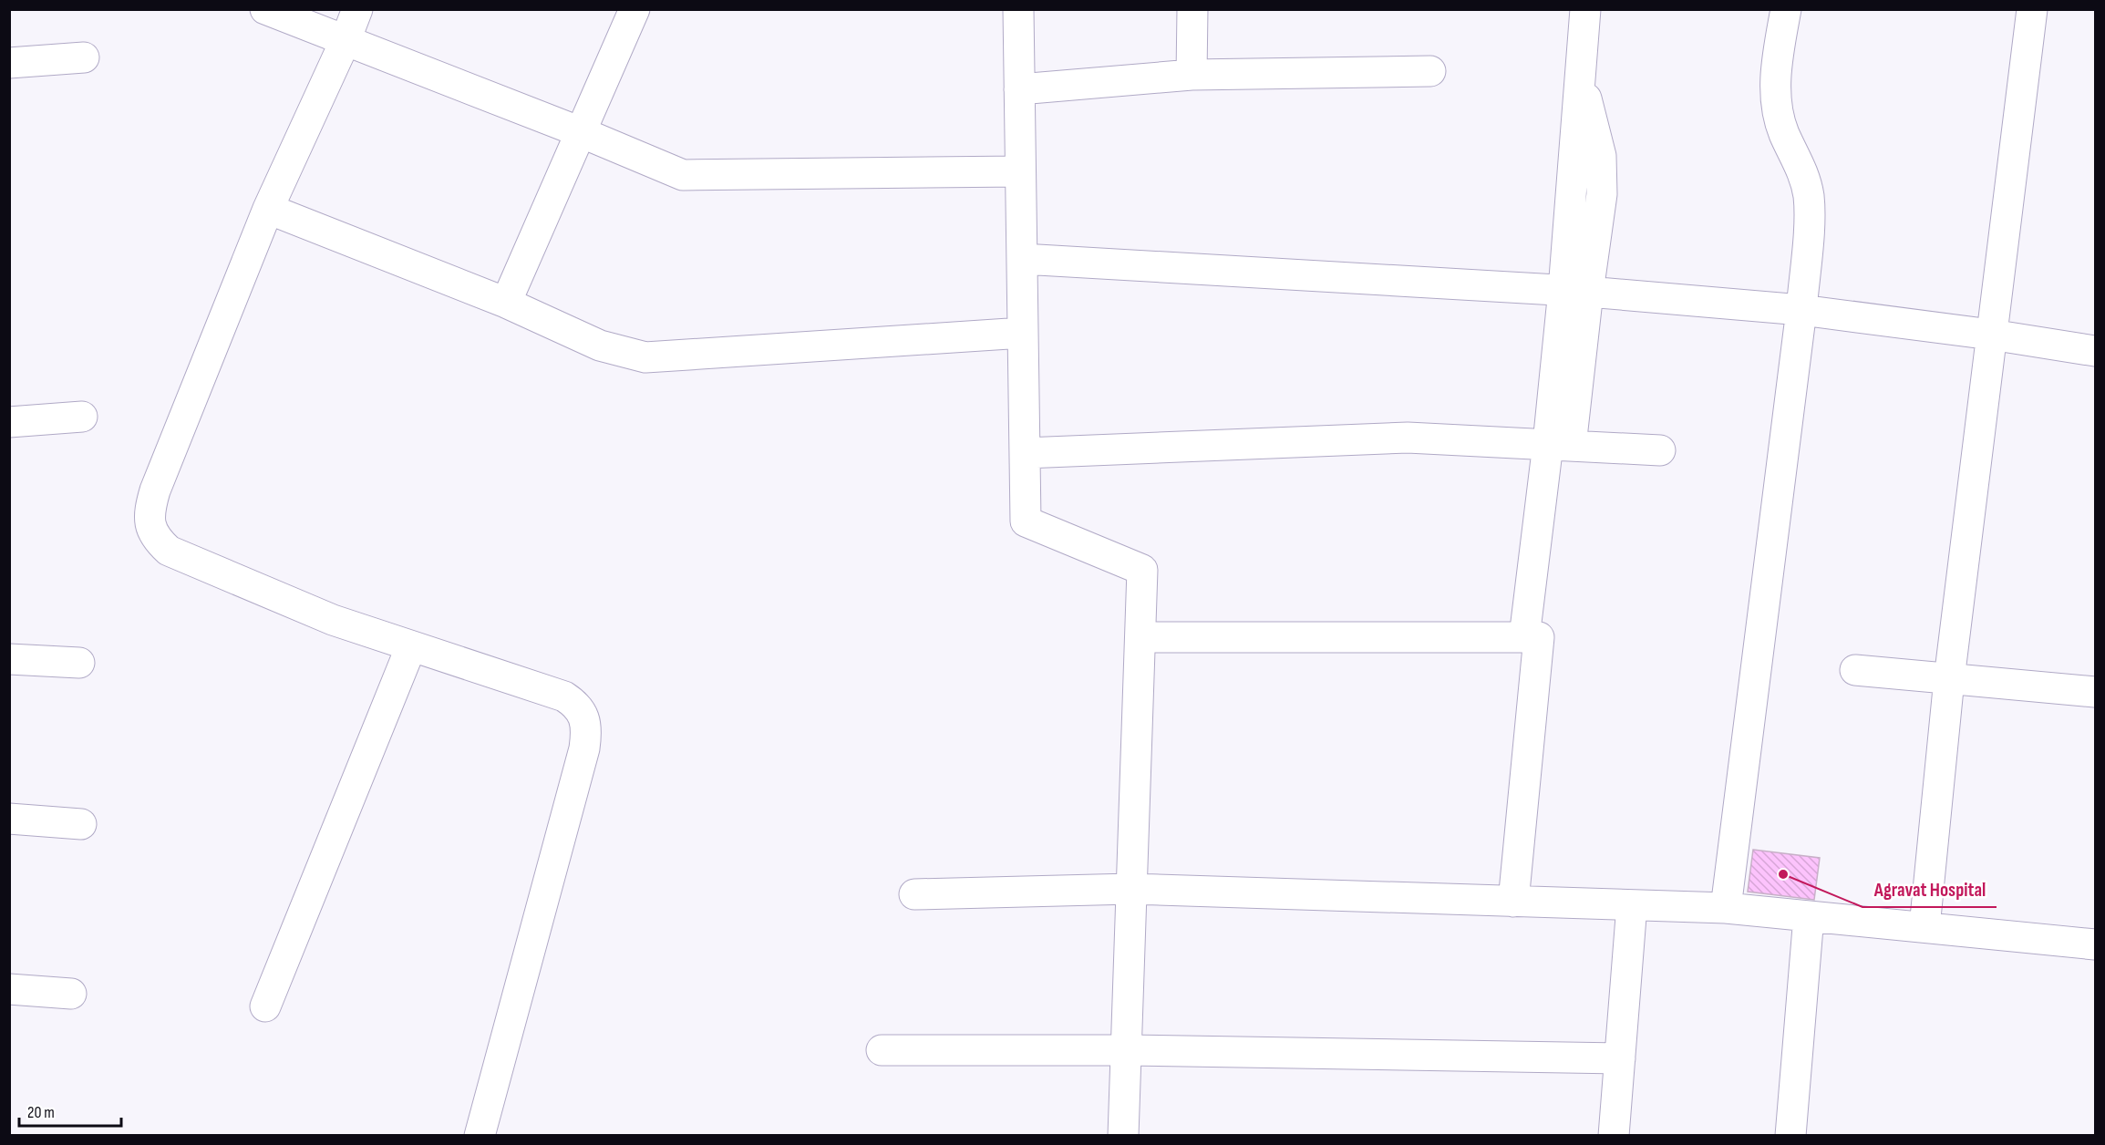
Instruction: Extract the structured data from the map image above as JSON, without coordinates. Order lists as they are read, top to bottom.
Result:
{
  "places": ["Agravat Hospital"],
  "scale_bar": "20 m"
}
